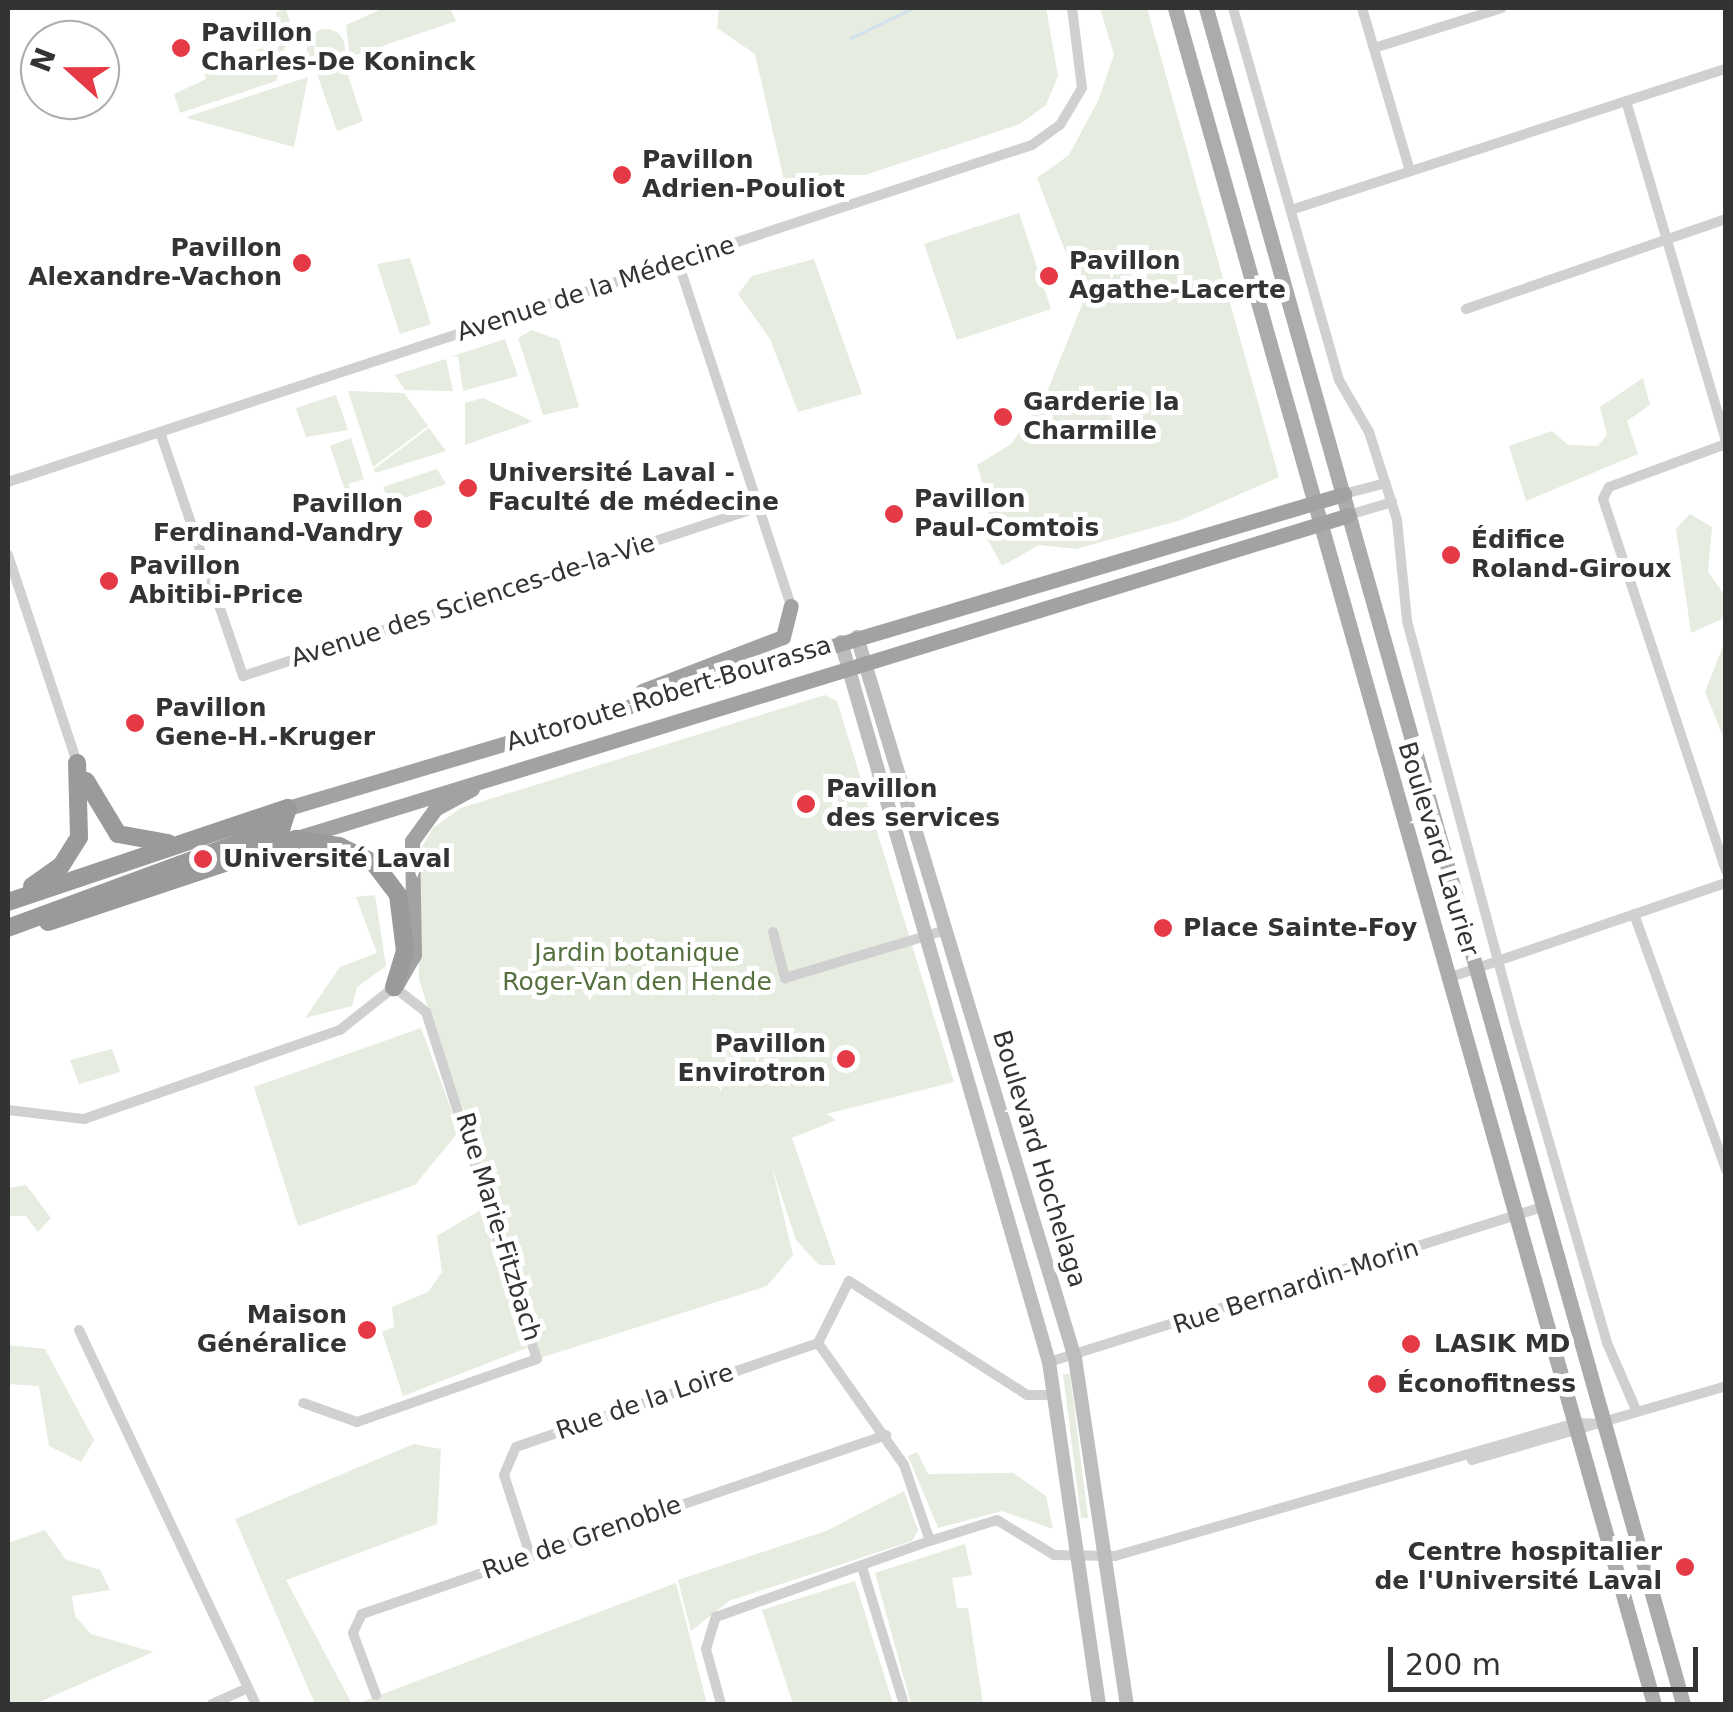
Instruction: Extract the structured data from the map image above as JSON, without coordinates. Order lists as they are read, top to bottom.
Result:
{
  "streets": {
    "highway": ["Autoroute Robert-Bourassa"],
    "main road": ["Boulevard Laurier", "Boulevard Hochelaga"],
    "street": [
      "Avenue de la Médecine",
      "Avenue des Sciences-de-la-Vie",
      "Rue Marie-Fitzbach",
      "Rue Bernardin-Morin",
      "Rue de la Loire",
      "Rue de Grenoble"
    ]
  },
  "crossings": [
    ["Avenue de la Médecine", "Avenue des Sciences-de-la-Vie"],
    ["Autoroute Robert-Bourassa", "Boulevard Laurier"],
    ["Autoroute Robert-Bourassa", "Boulevard Hochelaga"],
    ["Boulevard Laurier", "Rue Bernardin-Morin"],
    ["Boulevard Hochelaga", "Rue Bernardin-Morin"],
    ["Rue de la Loire", "Rue de Grenoble"]
  ],
  "parks": ["Jardin botanique Roger-Van den Hende"],
  "places": [
    "Pavillon Charles-De Koninck",
    "Pavillon Adrien-Pouliot",
    "Pavillon Alexandre-Vachon",
    "Pavillon Agathe-Lacerte",
    "Garderie la Charmille",
    "Université Laval - Faculté de médecine",
    "Pavillon Paul-Comtois",
    "Pavillon Ferdinand-Vandry",
    "Édifice Roland-Giroux",
    "Pavillon Abitibi-Price",
    "Pavillon Gene-H.-Kruger",
    "Pavillon des services",
    "Université Laval",
    "Place Sainte-Foy",
    "Pavillon Envirotron",
    "Maison Généralice",
    "LASIK MD",
    "Éconofitness",
    "Centre hospitalier de l'Université Laval"
  ],
  "scale_bar": "200 m",
  "north": "left"
}
